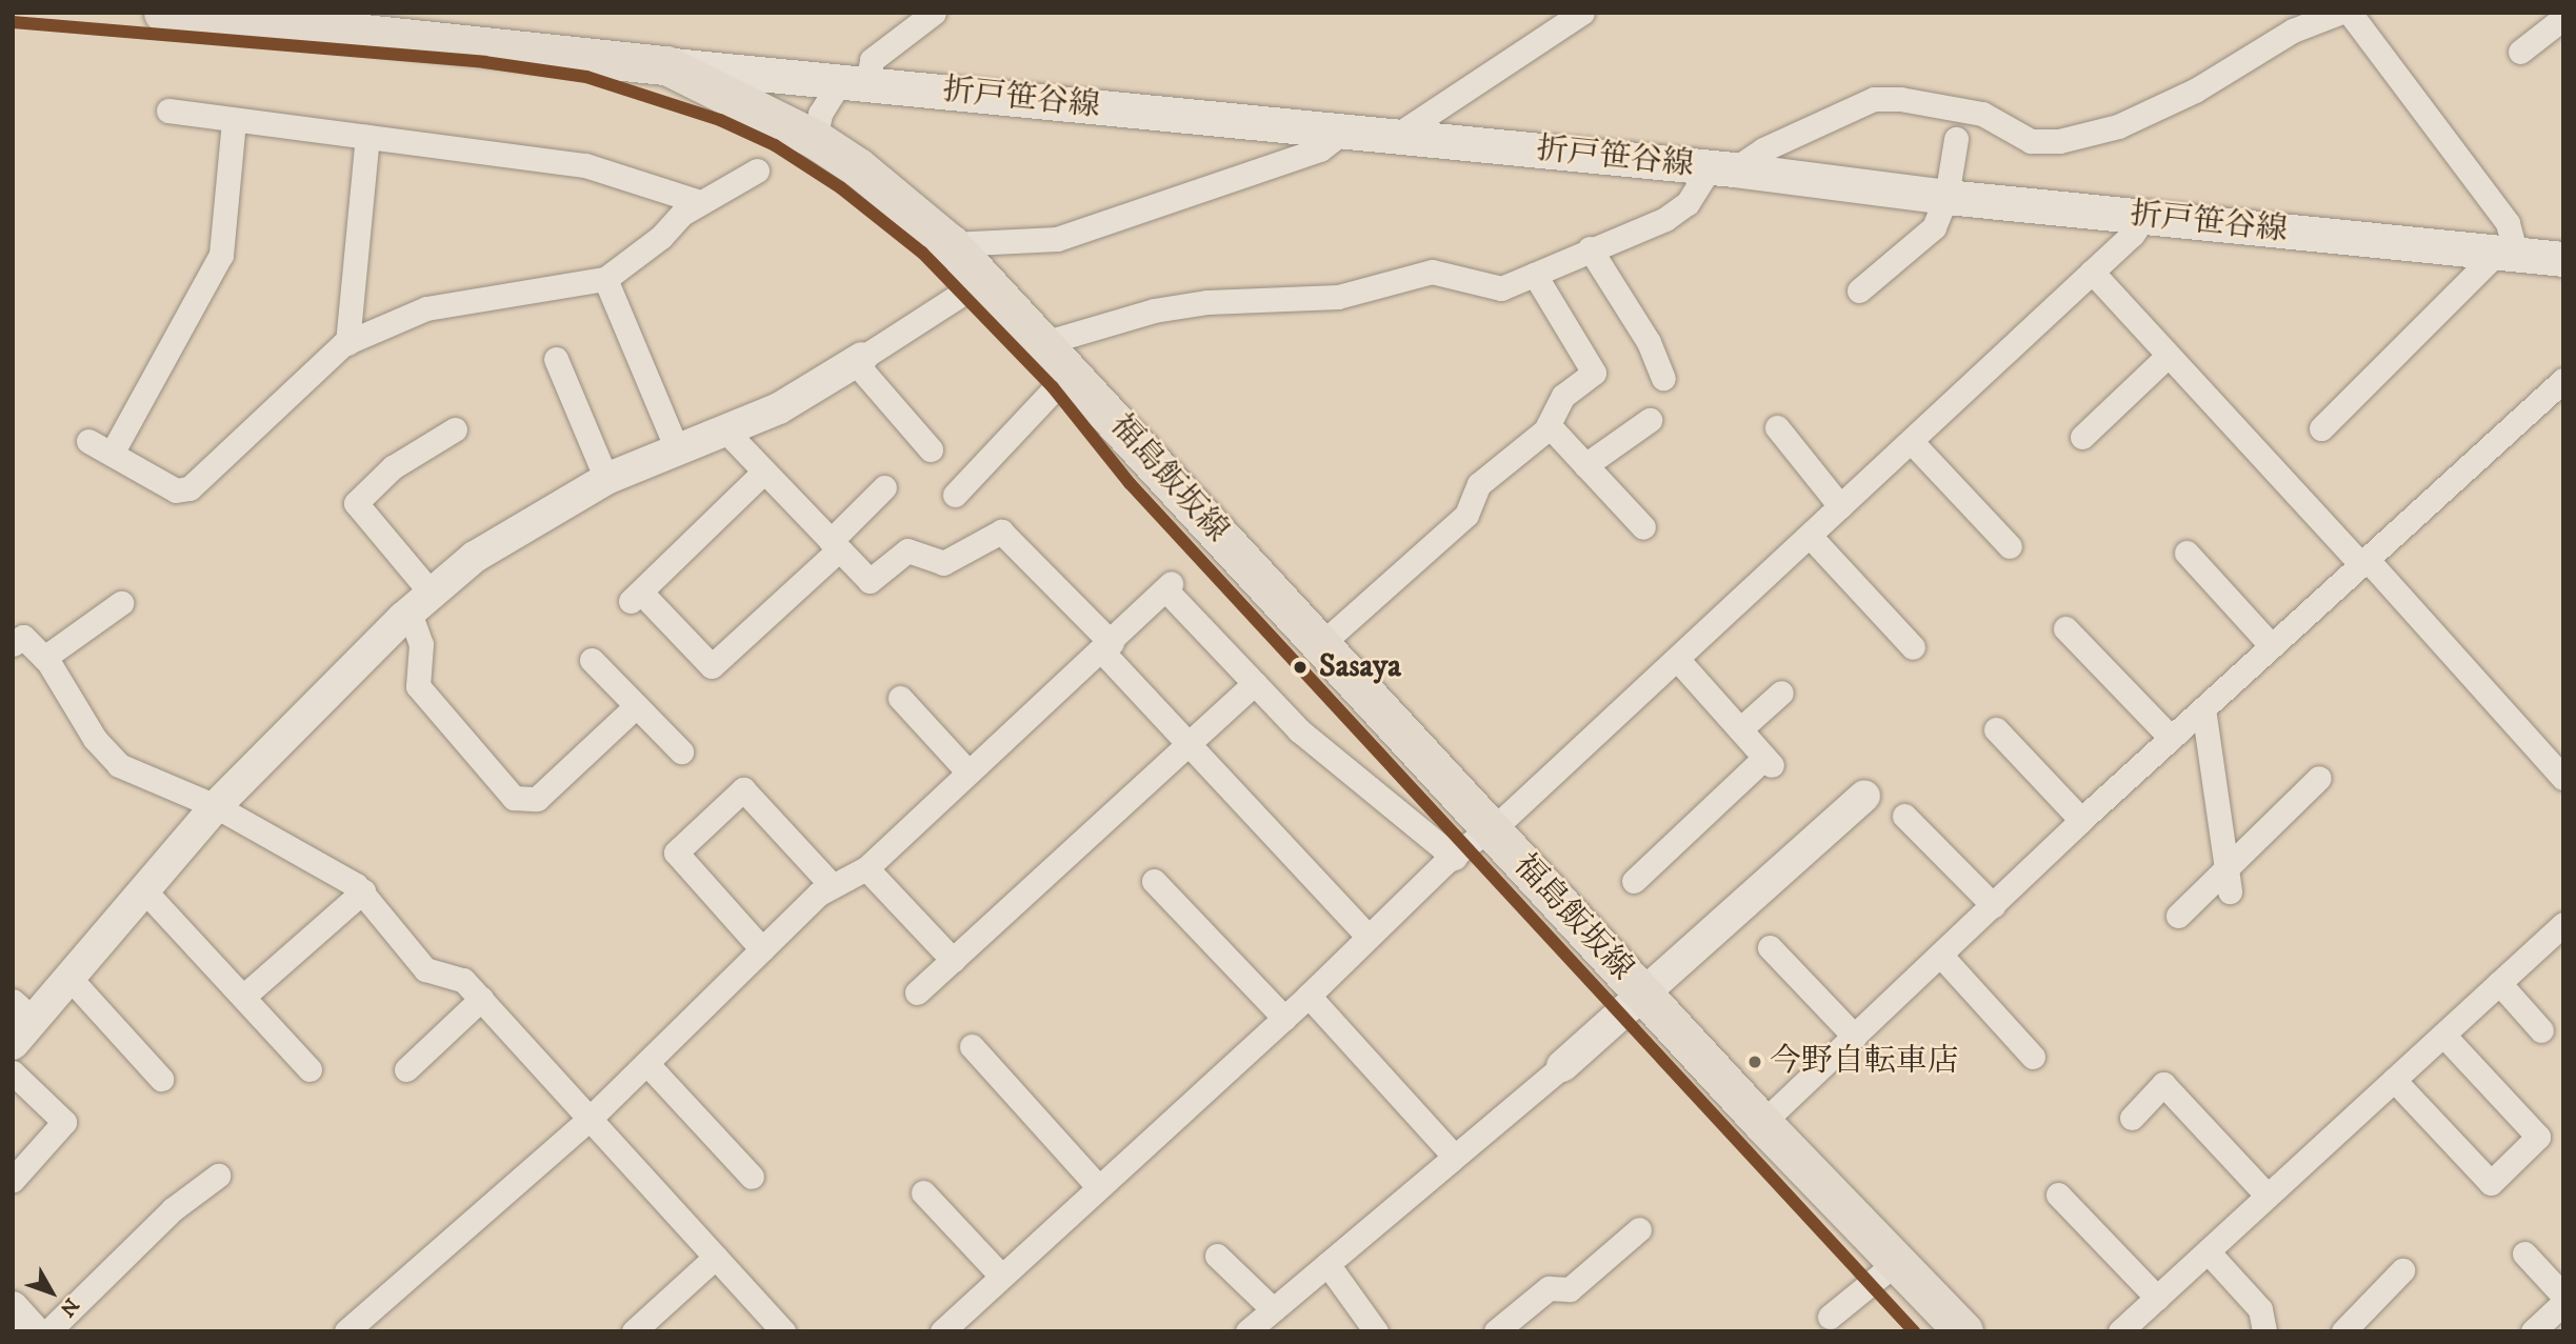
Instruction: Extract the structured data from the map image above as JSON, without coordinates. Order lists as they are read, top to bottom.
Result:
{
  "streets": {
    "main road": ["折戸笹谷線", "福島飯坂線"]
  },
  "crossings": [
    ["折戸笹谷線", "福島飯坂線"]
  ],
  "places": ["Sasaya", "今野自転車店"],
  "north": "bottom right"
}
